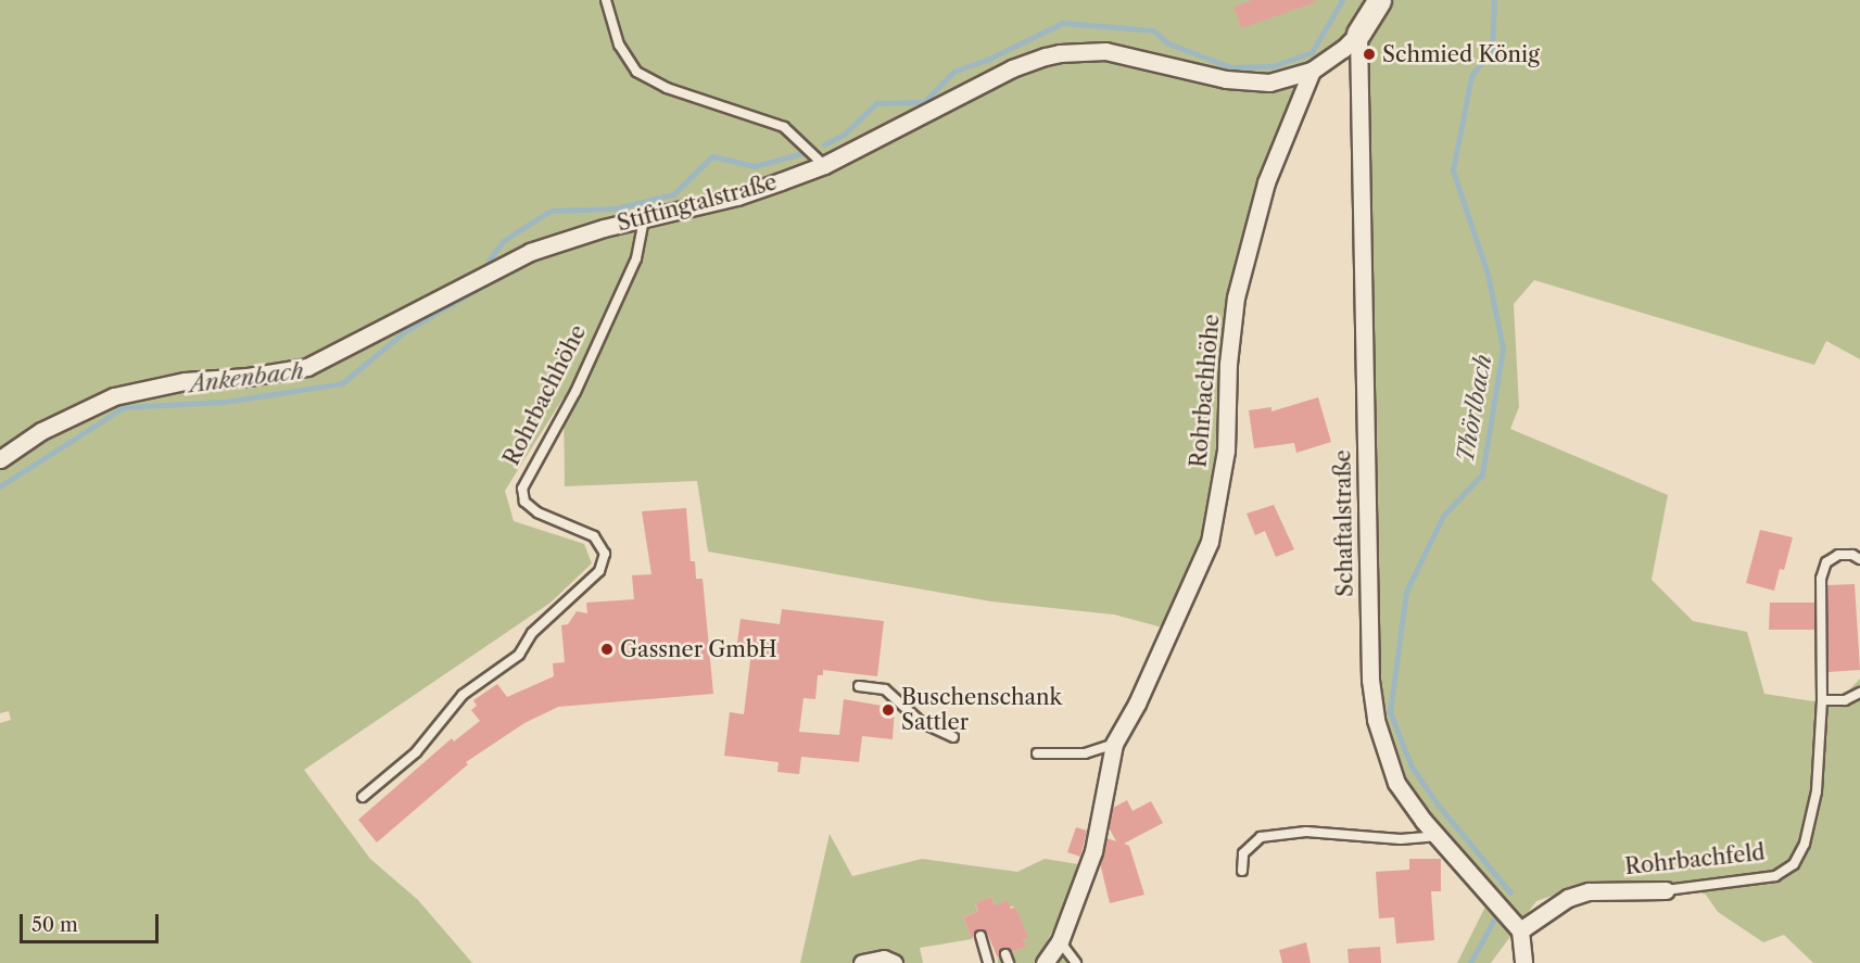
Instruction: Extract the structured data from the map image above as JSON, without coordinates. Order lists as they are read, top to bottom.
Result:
{
  "streets": {
    "street": [
      "Stiftingtalstraße",
      "Rohrbachhöhe",
      "Schaftalstraße",
      "Rohrbachfeld"
    ]
  },
  "crossings": [
    ["Stiftingtalstraße", "Rohrbachhöhe"],
    ["Stiftingtalstraße", "Schaftalstraße"],
    ["Schaftalstraße", "Rohrbachfeld"]
  ],
  "water": ["Ankenbach", "Thörlbach"],
  "places": ["Schmied König", "Gassner GmbH", "Buschenschank Sattler"],
  "scale_bar": "50 m"
}
